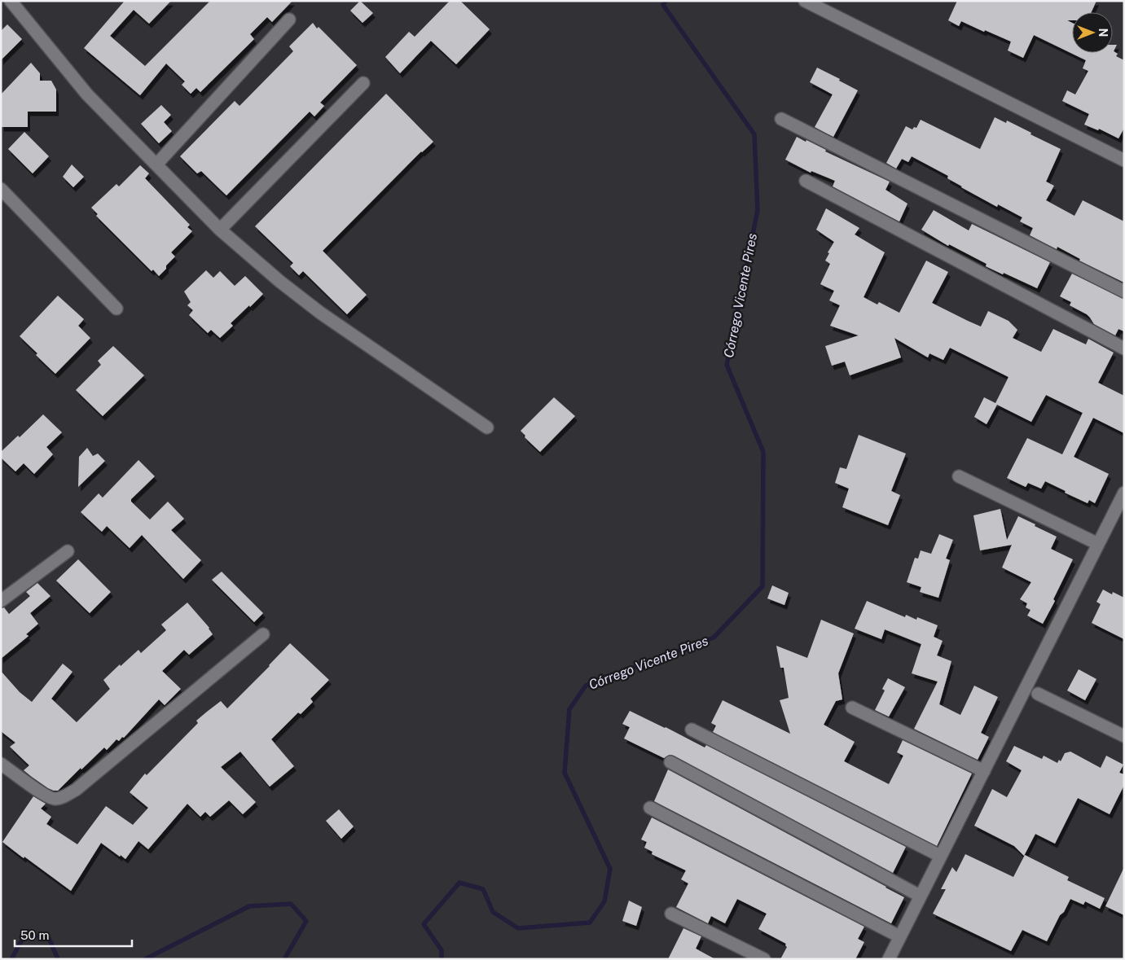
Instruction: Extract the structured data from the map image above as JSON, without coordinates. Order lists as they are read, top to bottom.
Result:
{
  "water": ["Córrego Vicente Pires"],
  "scale_bar": "50 m",
  "north": "right"
}
